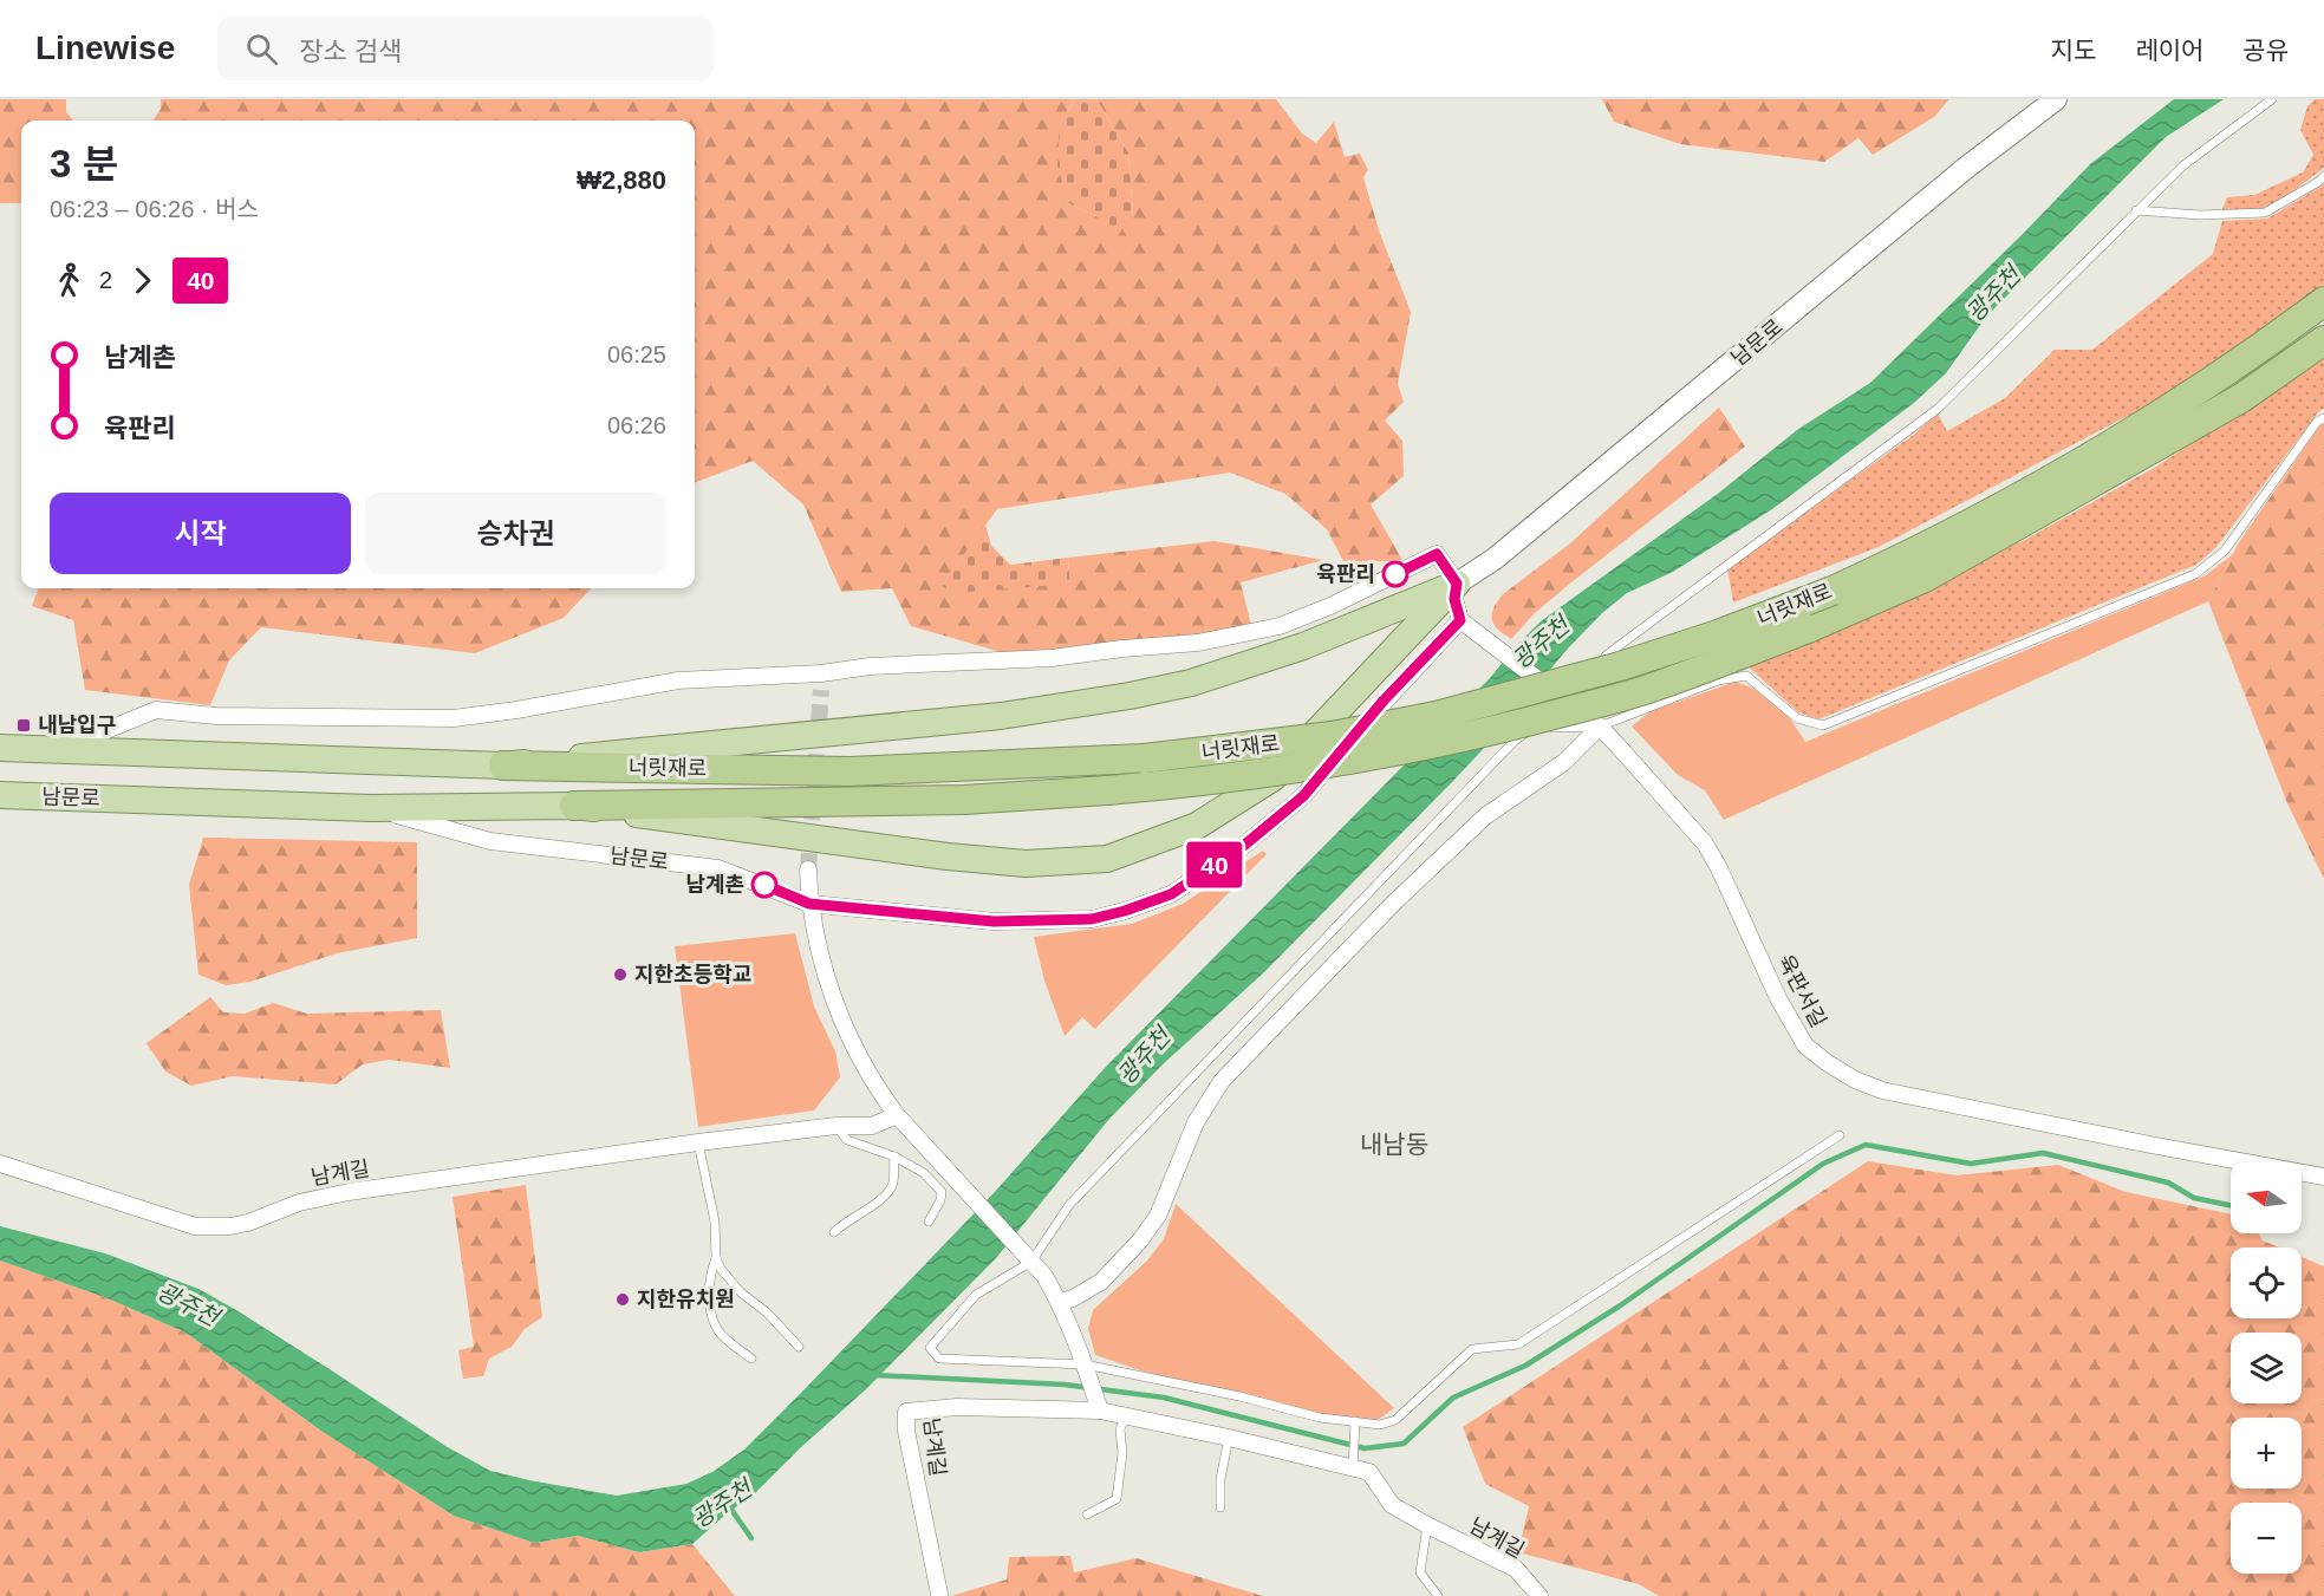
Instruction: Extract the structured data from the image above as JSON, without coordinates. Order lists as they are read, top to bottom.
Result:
{
  "streets": {
    "highway": ["너릿재로"],
    "main road": ["남문로"],
    "street": ["육판서길", "남계길"]
  },
  "crossings": [
    ["남문로", "너릿재로"],
    ["남문로", "육판서길"]
  ],
  "districts": ["내남동"],
  "water": ["광주천"],
  "places": {
    "other": [
      "육판리",
      "남계촌",
      "지한초등학교",
      "지한유치원"
    ],
    "transit": ["내남입구"]
  },
  "lines": ["bus line 40"],
  "north": "left",
  "page": {
    "header": "Linewise",
    "search": "장소 검색",
    "nav": ["지도", "레이어", "공유"],
    "on_map": "40",
    "heading": ["3 분", "06:23 – 06:26 · 버스", "₩2,880"],
    "legs": ["2", "40"],
    "list": [
      {
        "name": "남계촌",
        "value": "06:25"
      },
      {
        "name": "육판리",
        "value": "06:26"
      }
    ],
    "buttons": ["시작", "승차권"],
    "map_buttons": ["+", "−"]
  }
}
